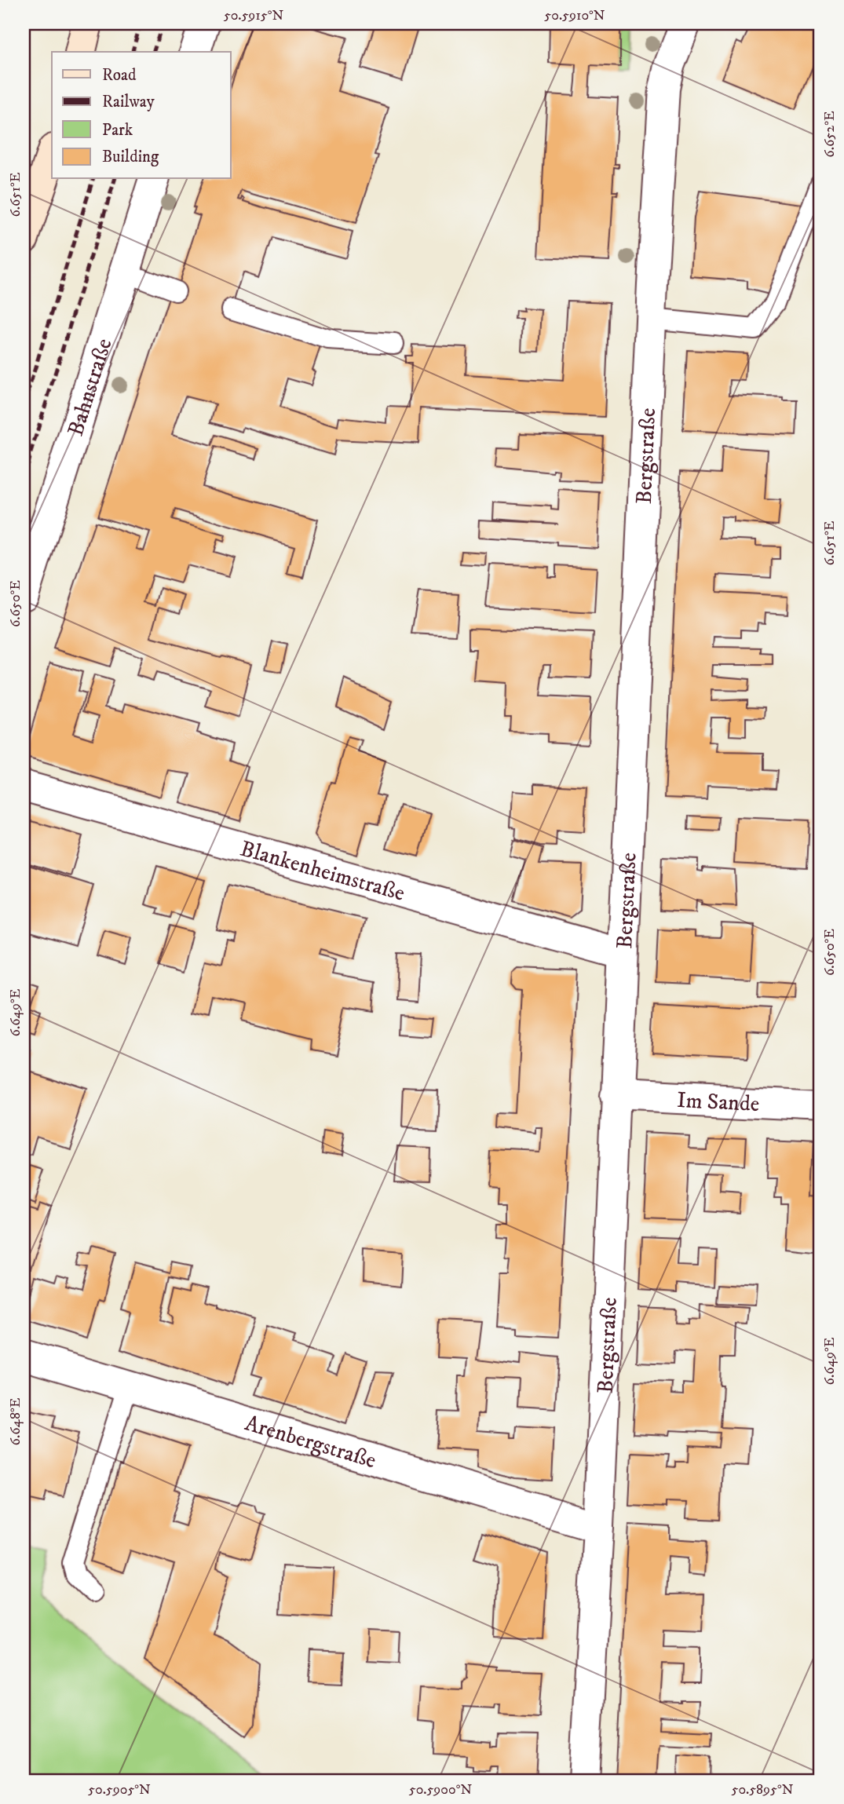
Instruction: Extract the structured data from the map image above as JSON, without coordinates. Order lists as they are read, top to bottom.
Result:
{
  "streets": {
    "street": [
      "Bahnstraße",
      "Bergstraße",
      "Blankenheimstraße",
      "Im Sande",
      "Arenbergstraße"
    ]
  },
  "crossings": [
    ["Bergstraße", "Blankenheimstraße"],
    ["Bergstraße", "Im Sande"],
    ["Bergstraße", "Arenbergstraße"]
  ],
  "legend": [
    "Road",
    "Railway",
    "Park",
    "Building"
  ],
  "coordinates": [
    "50.5915°N",
    "50.5910°N",
    "6.652°E",
    "6.651°E",
    "6.650°E",
    "6.649°E",
    "6.648°E",
    "50.5905°N",
    "50.5900°N",
    "50.5895°N"
  ]
}
